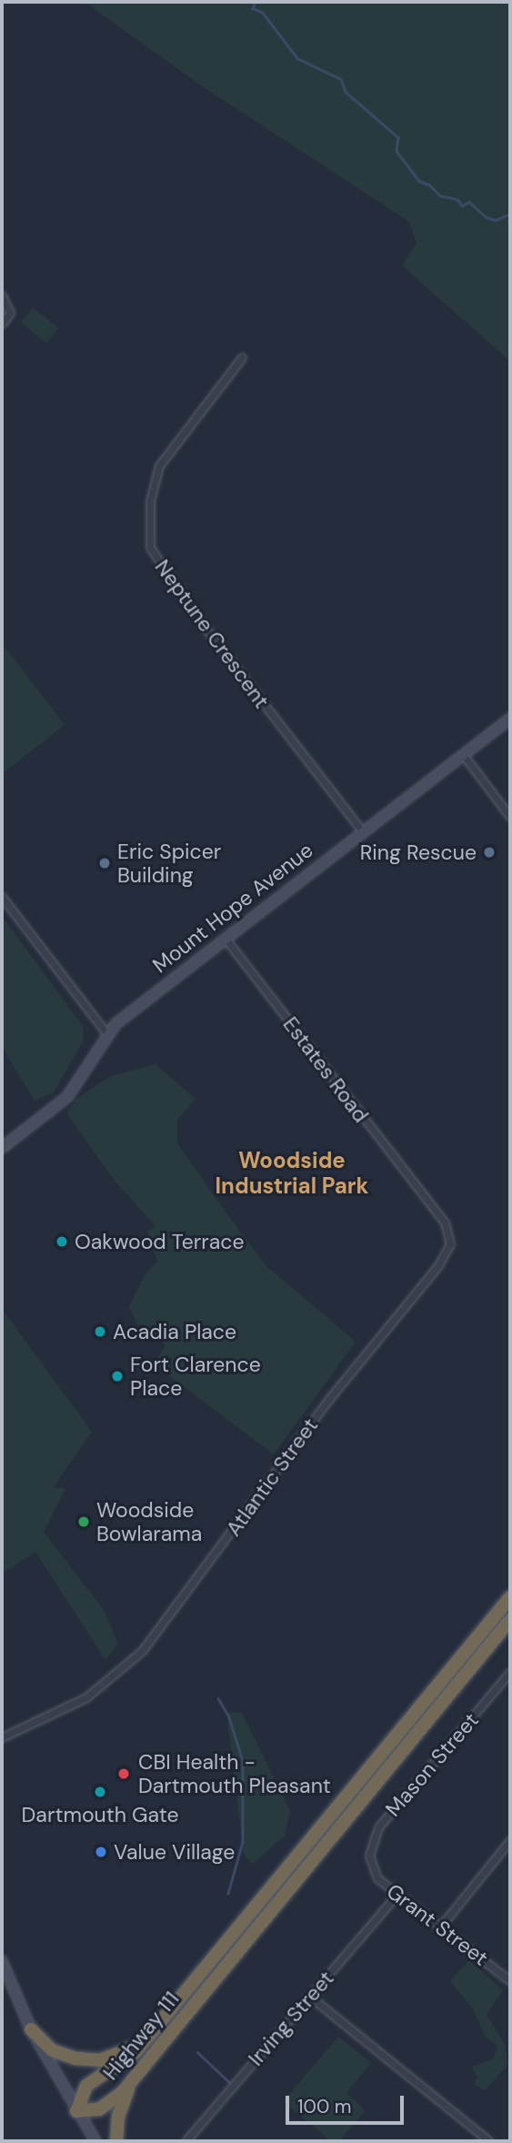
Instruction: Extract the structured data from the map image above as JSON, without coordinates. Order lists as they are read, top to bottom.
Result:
{
  "streets": {
    "highway": ["Highway 111"],
    "street": [
      "Neptune Crescent",
      "Mount Hope Avenue",
      "Estates Road",
      "Atlantic Street",
      "Mason Street",
      "Grant Street",
      "Irving Street"
    ]
  },
  "crossings": [
    ["Neptune Crescent", "Mount Hope Avenue"],
    ["Mount Hope Avenue", "Estates Road"],
    ["Estates Road", "Atlantic Street"],
    ["Mason Street", "Grant Street"],
    ["Grant Street", "Irving Street"]
  ],
  "districts": ["Woodside Industrial Park"],
  "places": [
    "Ring Rescue",
    "Eric Spicer Building",
    "Oakwood Terrace",
    "Acadia Place",
    "Fort Clarence Place",
    "Woodside Bowlarama",
    "CBI Health - Dartmouth Pleasant",
    "Dartmouth Gate",
    "Value Village"
  ],
  "scale_bar": "100 m"
}
